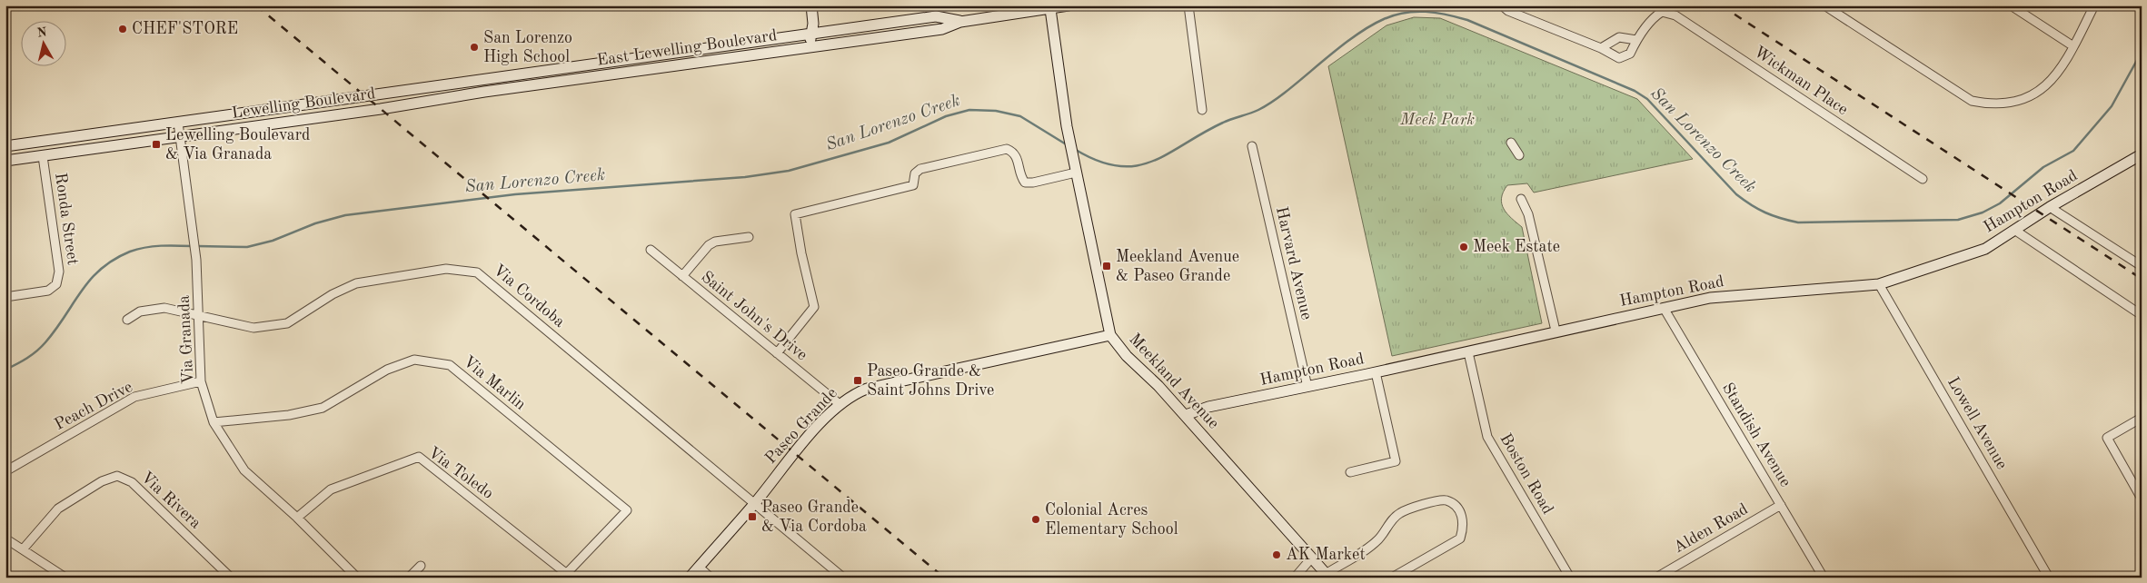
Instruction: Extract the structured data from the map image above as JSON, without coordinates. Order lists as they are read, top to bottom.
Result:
{
  "streets": {
    "main road": [
      "East Lewelling Boulevard",
      "Lewelling Boulevard",
      "Hampton Road",
      "Meekland Avenue",
      "Paseo Grande"
    ],
    "street": [
      "Wickman Place",
      "Ronda Street",
      "Harvard Avenue",
      "Via Cordoba",
      "Saint John's Drive",
      "Via Granada",
      "Via Marlin",
      "Peach Drive",
      "Lowell Avenue",
      "Standish Avenue",
      "Via Toledo",
      "Boston Road",
      "Via Rivera",
      "Alden Road"
    ]
  },
  "crossings": [
    ["East Lewelling Boulevard", "Lewelling Boulevard"],
    ["East Lewelling Boulevard", "Meekland Avenue"],
    ["Lewelling Boulevard", "Ronda Street"],
    ["Lewelling Boulevard", "Via Granada"],
    ["Hampton Road", "Harvard Avenue"],
    ["Hampton Road", "Meekland Avenue"],
    ["Hampton Road", "Lowell Avenue"],
    ["Hampton Road", "Standish Avenue"],
    ["Hampton Road", "Boston Road"],
    ["Via Cordoba", "Via Granada"],
    ["Via Cordoba", "Paseo Grande"],
    ["Saint John's Drive", "Paseo Grande"],
    ["Via Granada", "Via Marlin"],
    ["Via Granada", "Peach Drive"],
    ["Via Granada", "Via Toledo"],
    ["Meekland Avenue", "Paseo Grande"],
    ["Via Marlin", "Via Toledo"],
    ["Standish Avenue", "Alden Road"]
  ],
  "water": ["San Lorenzo Creek"],
  "parks": ["Meek Park"],
  "places": {
    "other": [
      "CHEF'STORE",
      "San Lorenzo High School",
      "Meek Estate",
      "Colonial Acres Elementary School",
      "AK Market"
    ],
    "transit": [
      "Lewelling Boulevard & Via Granada",
      "Meekland Avenue & Paseo Grande",
      "Paseo Grande & Saint Johns Drive",
      "Paseo Grande & Via Cordoba"
    ]
  },
  "north": "top"
}
